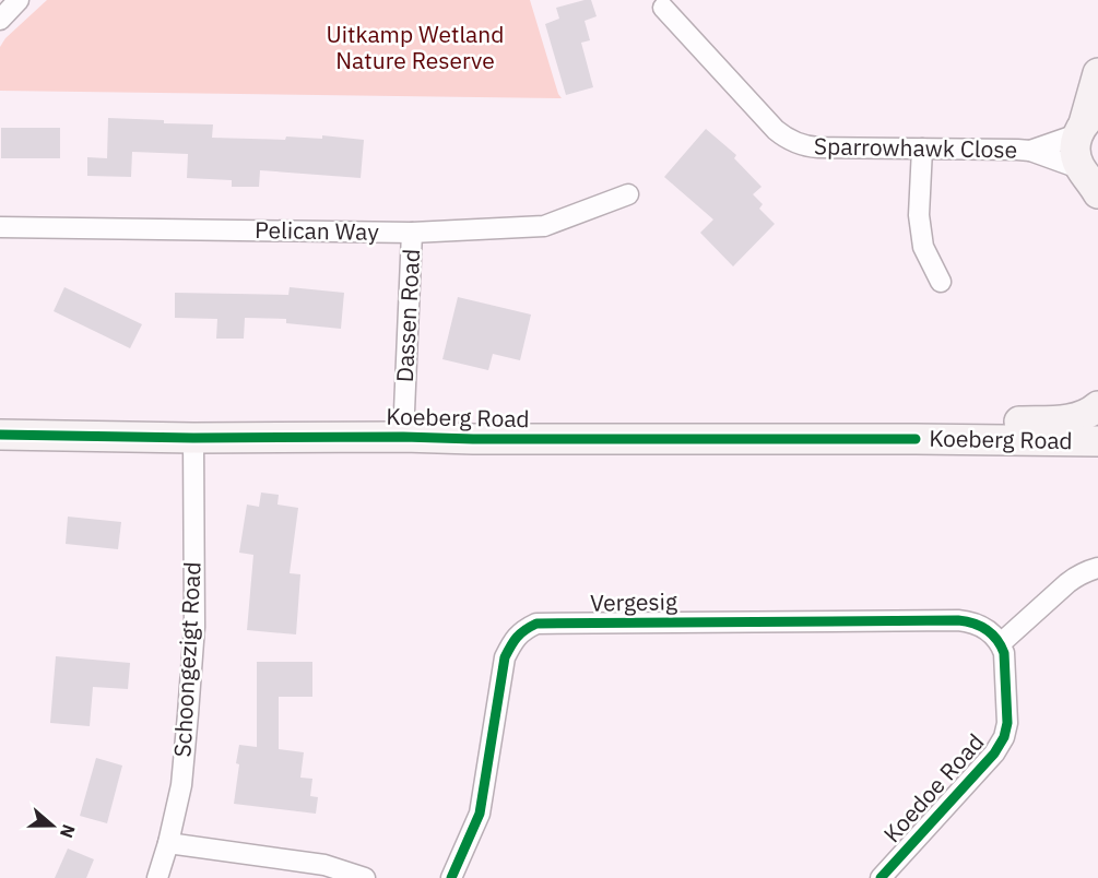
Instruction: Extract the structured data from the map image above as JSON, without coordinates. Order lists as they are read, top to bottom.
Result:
{
  "streets": {
    "main road": ["Koeberg Road"],
    "street": [
      "Sparrowhawk Close",
      "Pelican Way",
      "Dassen Road",
      "Vergesig",
      "Schoongezigt Road",
      "Koedoe Road"
    ]
  },
  "crossings": [
    ["Pelican Way", "Dassen Road"],
    ["Dassen Road", "Koeberg Road"],
    ["Koeberg Road", "Schoongezigt Road"],
    ["Vergesig", "Koedoe Road"]
  ],
  "parks": ["Uitkamp Wetland Nature Reserve"],
  "north": "right"
}
